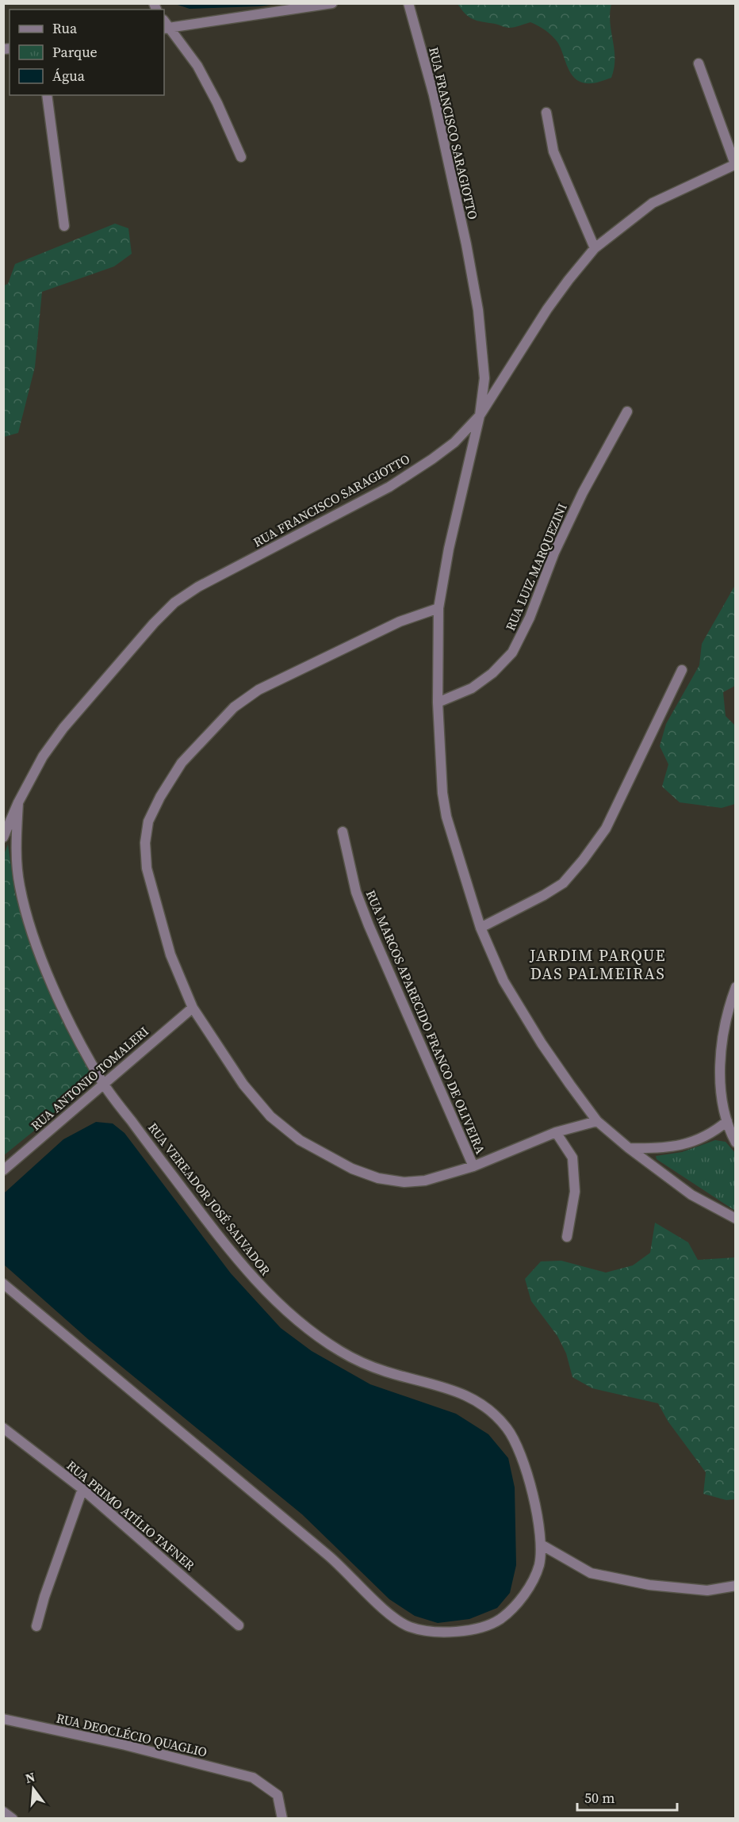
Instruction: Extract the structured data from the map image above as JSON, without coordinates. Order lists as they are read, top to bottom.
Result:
{
  "streets": {
    "street": [
      "RUA FRANCISCO SARAGIOTTO",
      "RUA LUIZ MARQUEZINI",
      "RUA MARCOS APARECIDO FRANCO DE OLIVEIRA",
      "RUA ANTONIO TOMALERI",
      "RUA VEREADOR JOSÉ SALVADOR",
      "RUA PRIMO ATÍLIO TAFNER",
      "RUA DEOCLÉCIO QUAGLIO"
    ]
  },
  "crossings": [
    ["RUA FRANCISCO SARAGIOTTO", "RUA VEREADOR JOSÉ SALVADOR"],
    ["RUA ANTONIO TOMALERI", "RUA VEREADOR JOSÉ SALVADOR"]
  ],
  "districts": ["JARDIM PARQUE DAS PALMEIRAS"],
  "legend": ["Rua", "Parque", "Água"],
  "scale_bar": "50 m",
  "north": "top"
}
